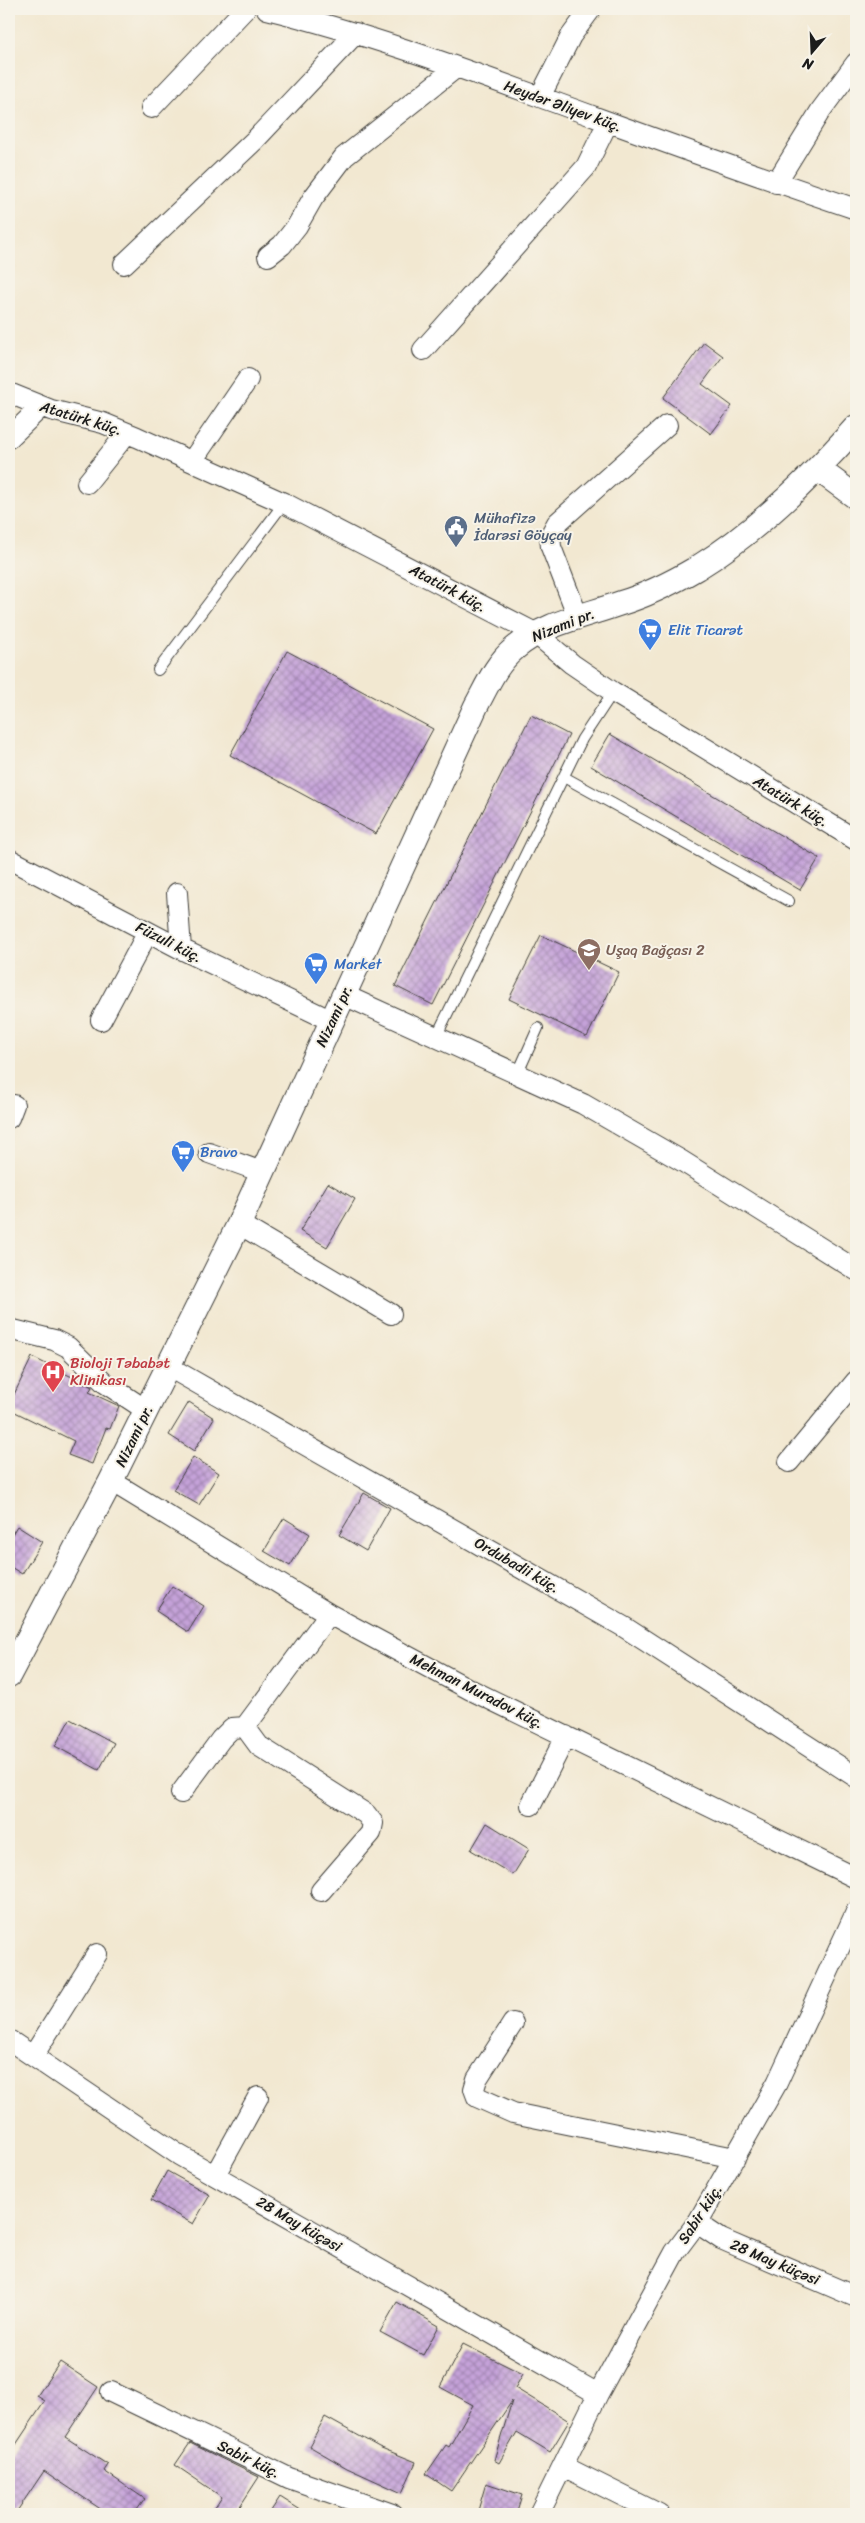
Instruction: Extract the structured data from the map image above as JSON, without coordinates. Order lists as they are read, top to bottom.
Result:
{
  "streets": {
    "street": [
      "Heydər Əliyev küç.",
      "Atatürk küç.",
      "Nizami pr.",
      "Füzuli küç.",
      "Ordubadii küç.",
      "Mehman Muradov küç.",
      "Sabir küç.",
      "28 May küçəsi"
    ]
  },
  "crossings": [
    ["Atatürk küç.", "Nizami pr."],
    ["Nizami pr.", "Füzuli küç."],
    ["Nizami pr.", "Ordubadii küç."],
    ["Nizami pr.", "Mehman Muradov küç."],
    ["Sabir küç.", "28 May küçəsi"]
  ],
  "places": {
    "public building": ["Mühafizə İdarəsi Göyçay"],
    "supermarket": ["Elit Ticarət", "Market", "Bravo"],
    "school or university": ["Uşaq Bağçası 2"],
    "hospital": ["Bioloji Təbabət Klinikası"]
  },
  "north": "bottom"
}
